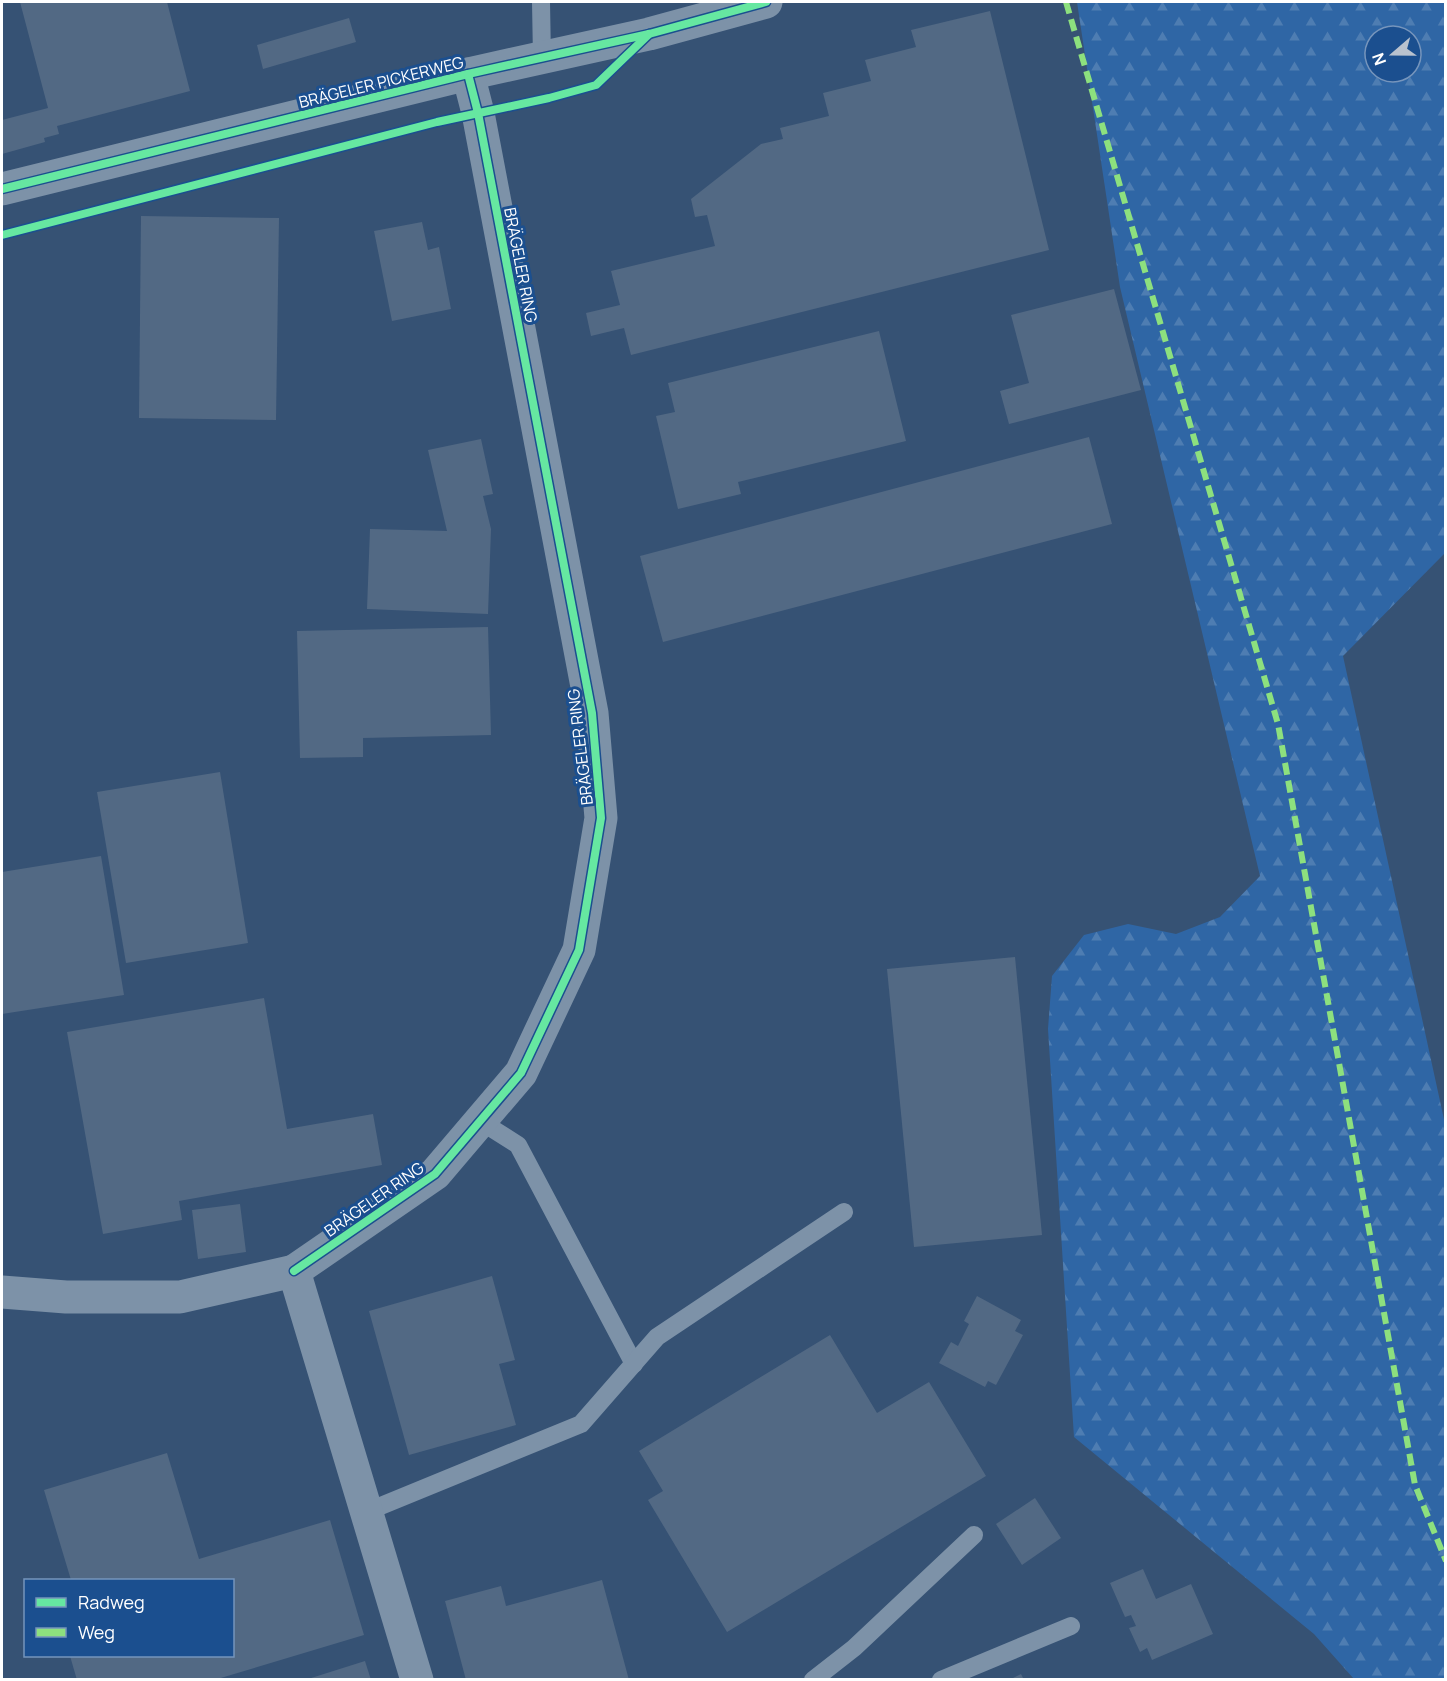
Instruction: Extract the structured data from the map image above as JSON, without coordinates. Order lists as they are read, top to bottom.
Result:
{
  "streets": {
    "street": ["BRÄGELER PICKERWEG", "BRÄGELER RING"]
  },
  "crossings": [
    ["BRÄGELER PICKERWEG", "BRÄGELER RING"]
  ],
  "legend": ["Radweg", "Weg"],
  "north": "left"
}
